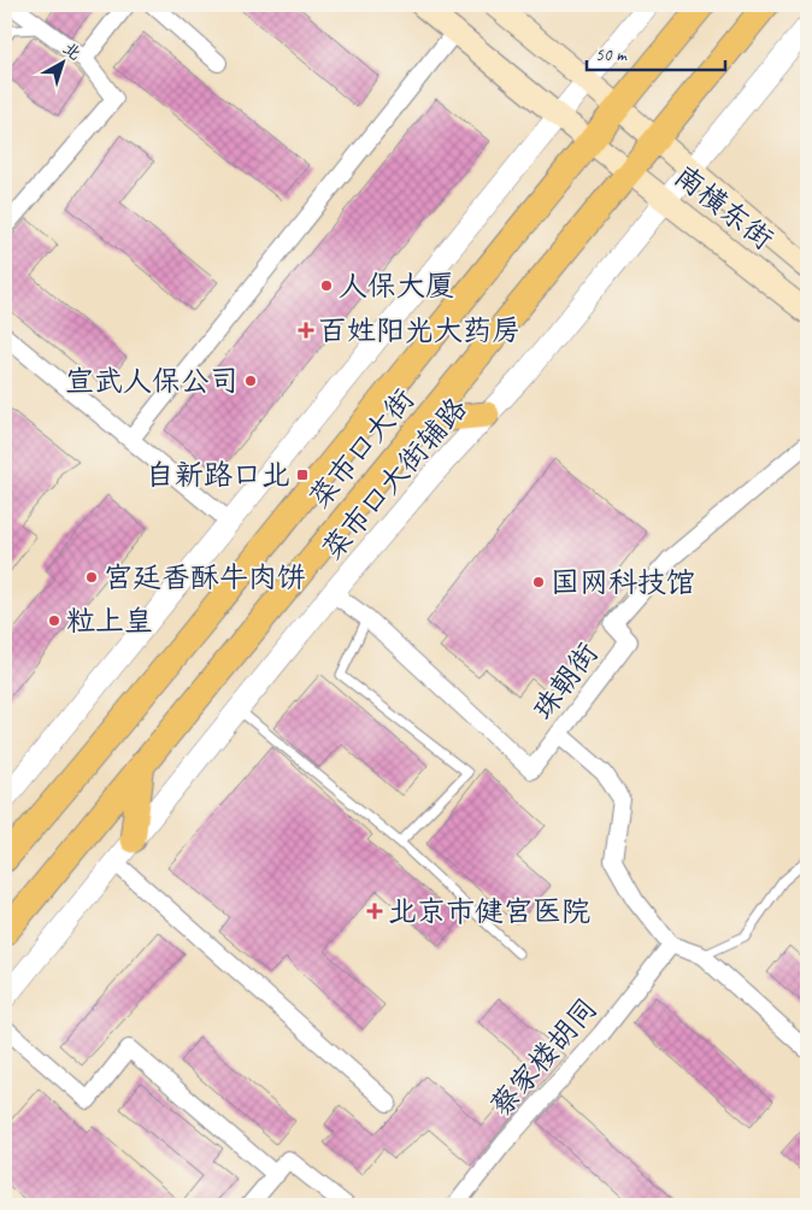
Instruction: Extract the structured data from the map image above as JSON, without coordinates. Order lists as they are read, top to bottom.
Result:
{
  "streets": {
    "main road": ["南横东街", "菜市口大街"],
    "street": ["菜市口大街辅路", "珠朝街", "蔡家楼胡同"]
  },
  "crossings": [
    ["南横东街", "菜市口大街"],
    ["南横东街", "菜市口大街辅路"],
    ["菜市口大街辅路", "珠朝街"]
  ],
  "places": {
    "other": [
      "人保大厦",
      "宣武人保公司",
      "宫廷香酥牛肉饼",
      "国网科技馆",
      "粒上皇"
    ],
    "health": ["百姓阳光大药房", "北京市健宫医院"],
    "transit": ["自新路口北"]
  },
  "scale_bar": "50 m",
  "north": "top right"
}
